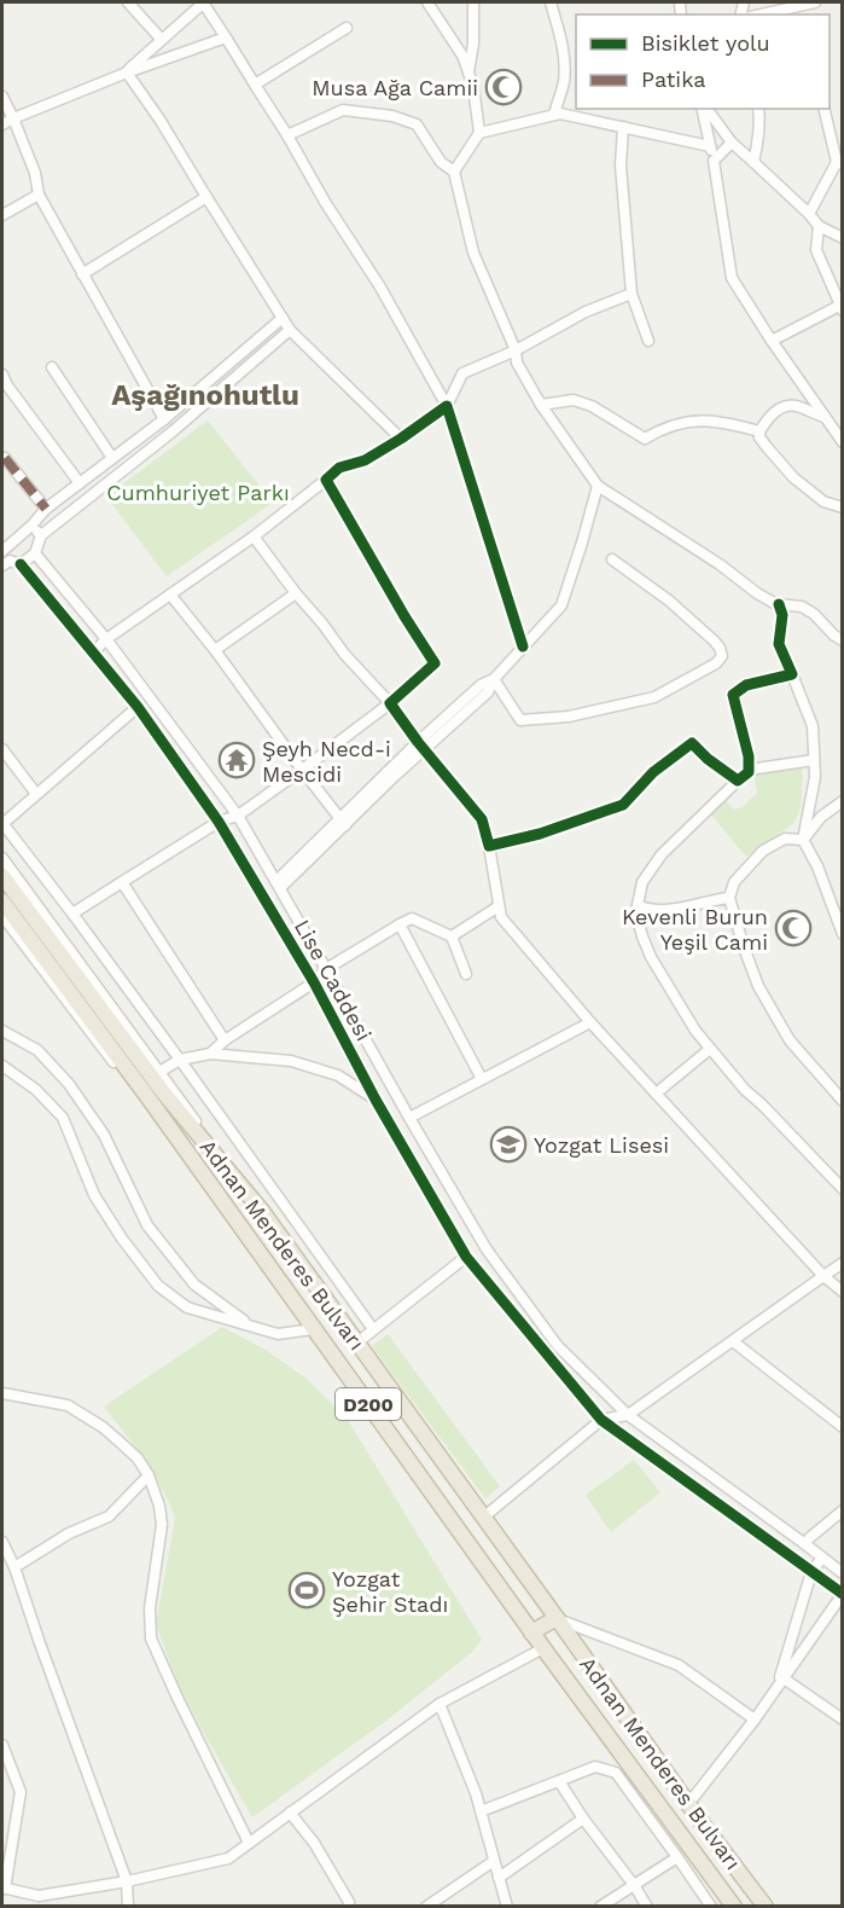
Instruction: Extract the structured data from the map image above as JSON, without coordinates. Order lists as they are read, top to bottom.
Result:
{
  "streets": {
    "highway": ["Adnan Menderes Bulvarı", "D200"],
    "street": ["Lise Caddesi"]
  },
  "districts": ["Aşağınohutlu"],
  "parks": ["Cumhuriyet Parkı"],
  "places": {
    "mosque": ["Musa Ağa Camii", "Kevenli Burun Yeşil Cami"],
    "temple": ["Şeyh Necd-i Mescidi"],
    "school or university": ["Yozgat Lisesi"],
    "sports": ["Yozgat Şehir Stadı"]
  },
  "legend": ["Bisiklet yolu", "Patika"]
}
